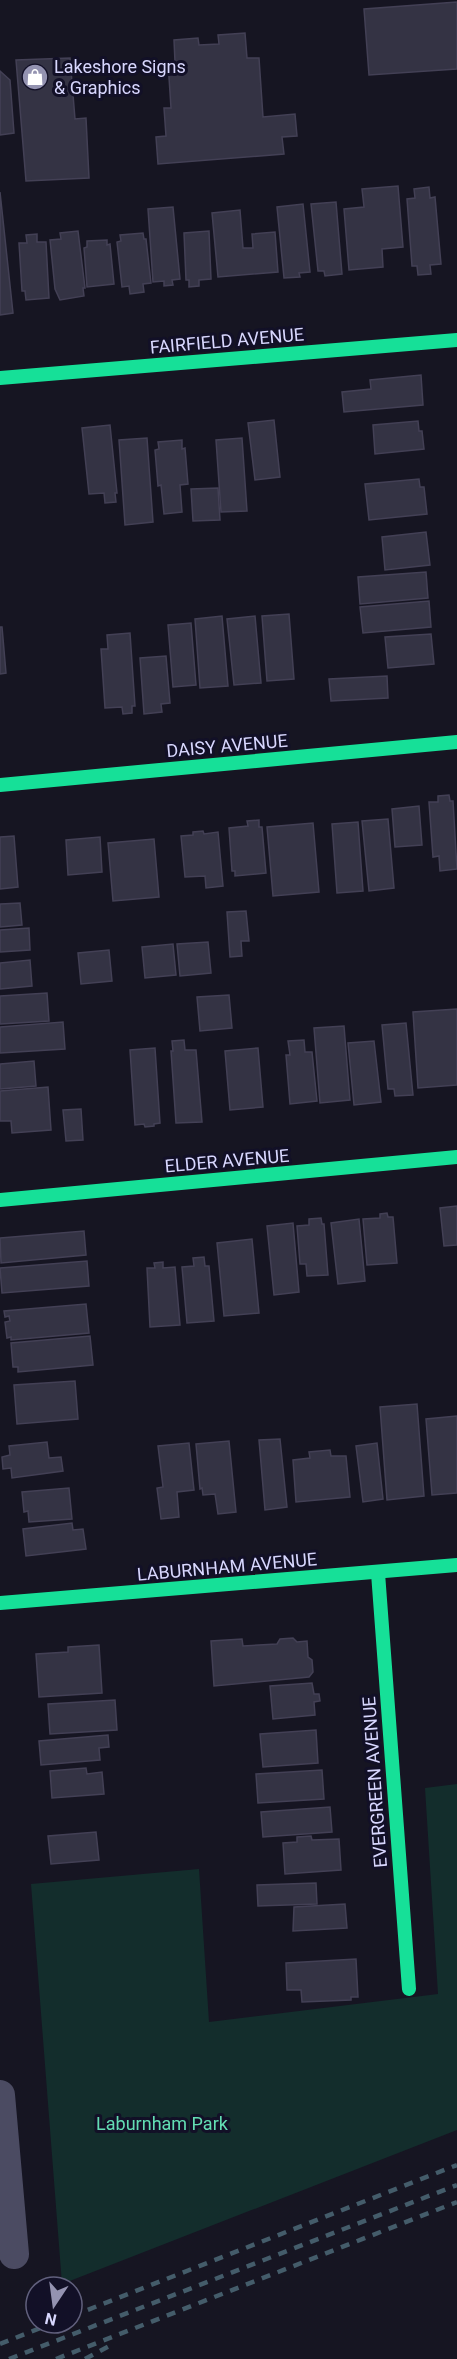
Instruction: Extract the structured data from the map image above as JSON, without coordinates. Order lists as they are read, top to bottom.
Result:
{
  "streets": {
    "street": [
      "FAIRFIELD AVENUE",
      "DAISY AVENUE",
      "ELDER AVENUE",
      "LABURNHAM AVENUE",
      "EVERGREEN AVENUE"
    ]
  },
  "crossings": [
    ["LABURNHAM AVENUE", "EVERGREEN AVENUE"]
  ],
  "parks": ["Laburnham Park"],
  "places": {
    "shop": ["Lakeshore Signs & Graphics"]
  },
  "north": "bottom"
}
